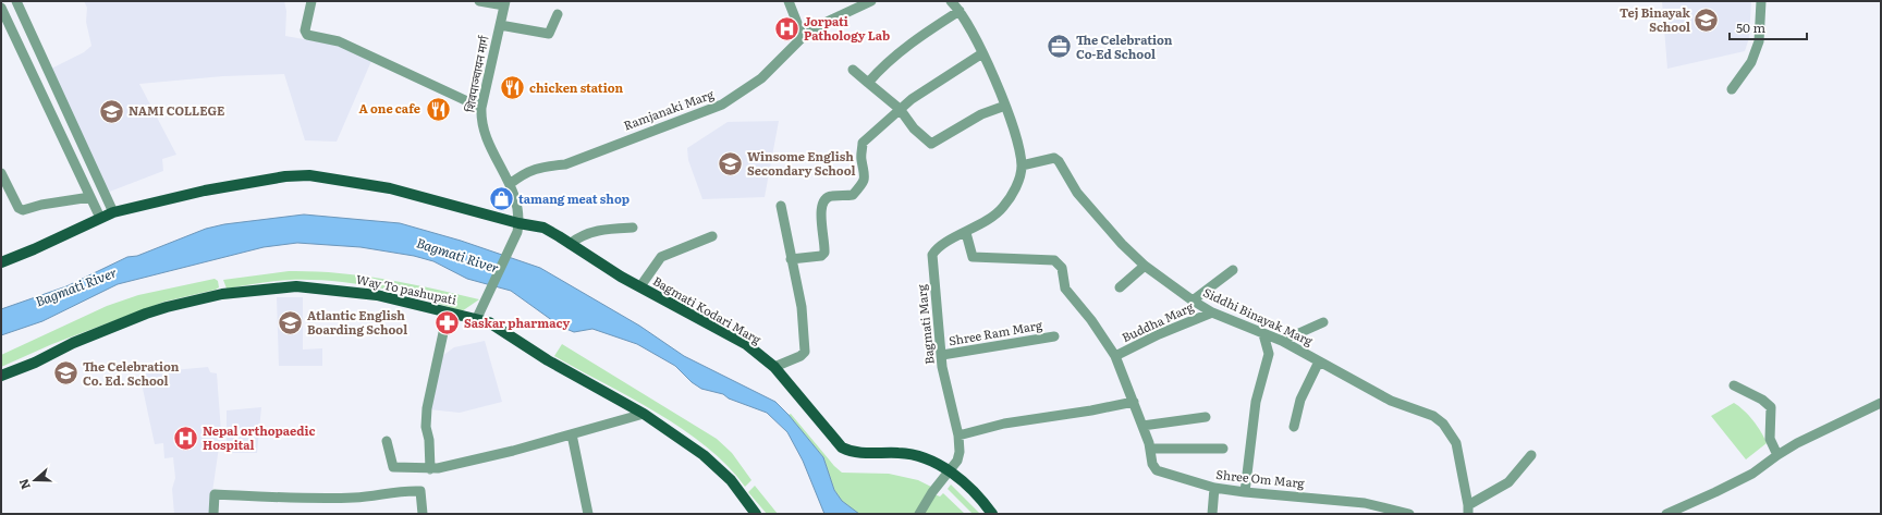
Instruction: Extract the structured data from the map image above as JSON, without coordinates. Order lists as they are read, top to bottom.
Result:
{
  "streets": {
    "main road": ["Way To pashupati", "Bagmati Kodari Marg"],
    "street": [
      "शिवपाञ्चायन मार्ग",
      "Ramjanaki Marg",
      "Siddhi Binayak Marg",
      "Buddha Marg",
      "Bagmati Marg",
      "Shree Ram Marg",
      "Shree Om Marg"
    ]
  },
  "crossings": [
    ["शिवपाञ्चायन मार्ग", "Ramjanaki Marg"],
    ["शिवपाञ्चायन मार्ग", "Bagmati Kodari Marg"],
    ["Bagmati Kodari Marg", "Bagmati Marg"],
    ["Siddhi Binayak Marg", "Buddha Marg"],
    ["Siddhi Binayak Marg", "Bagmati Marg"],
    ["Buddha Marg", "Shree Om Marg"],
    ["Bagmati Marg", "Shree Ram Marg"],
    ["Bagmati Marg", "Shree Om Marg"]
  ],
  "water": ["Bagmati River"],
  "places": {
    "school or university": [
      "Tej Binayak School",
      "NAMI COLLEGE",
      "Winsome English Secondary School",
      "Atlantic English Boarding School",
      "The Celebration Co. Ed. School"
    ],
    "hospital": ["Jorpati Pathology Lab", "Nepal orthopaedic Hospital"],
    "office": ["The Celebration Co-Ed School"],
    "restaurant": ["chicken station", "A one cafe"],
    "shop": ["tamang meat shop"],
    "pharmacy": ["Saskar pharmacy"]
  },
  "scale_bar": "50 m",
  "north": "left"
}
